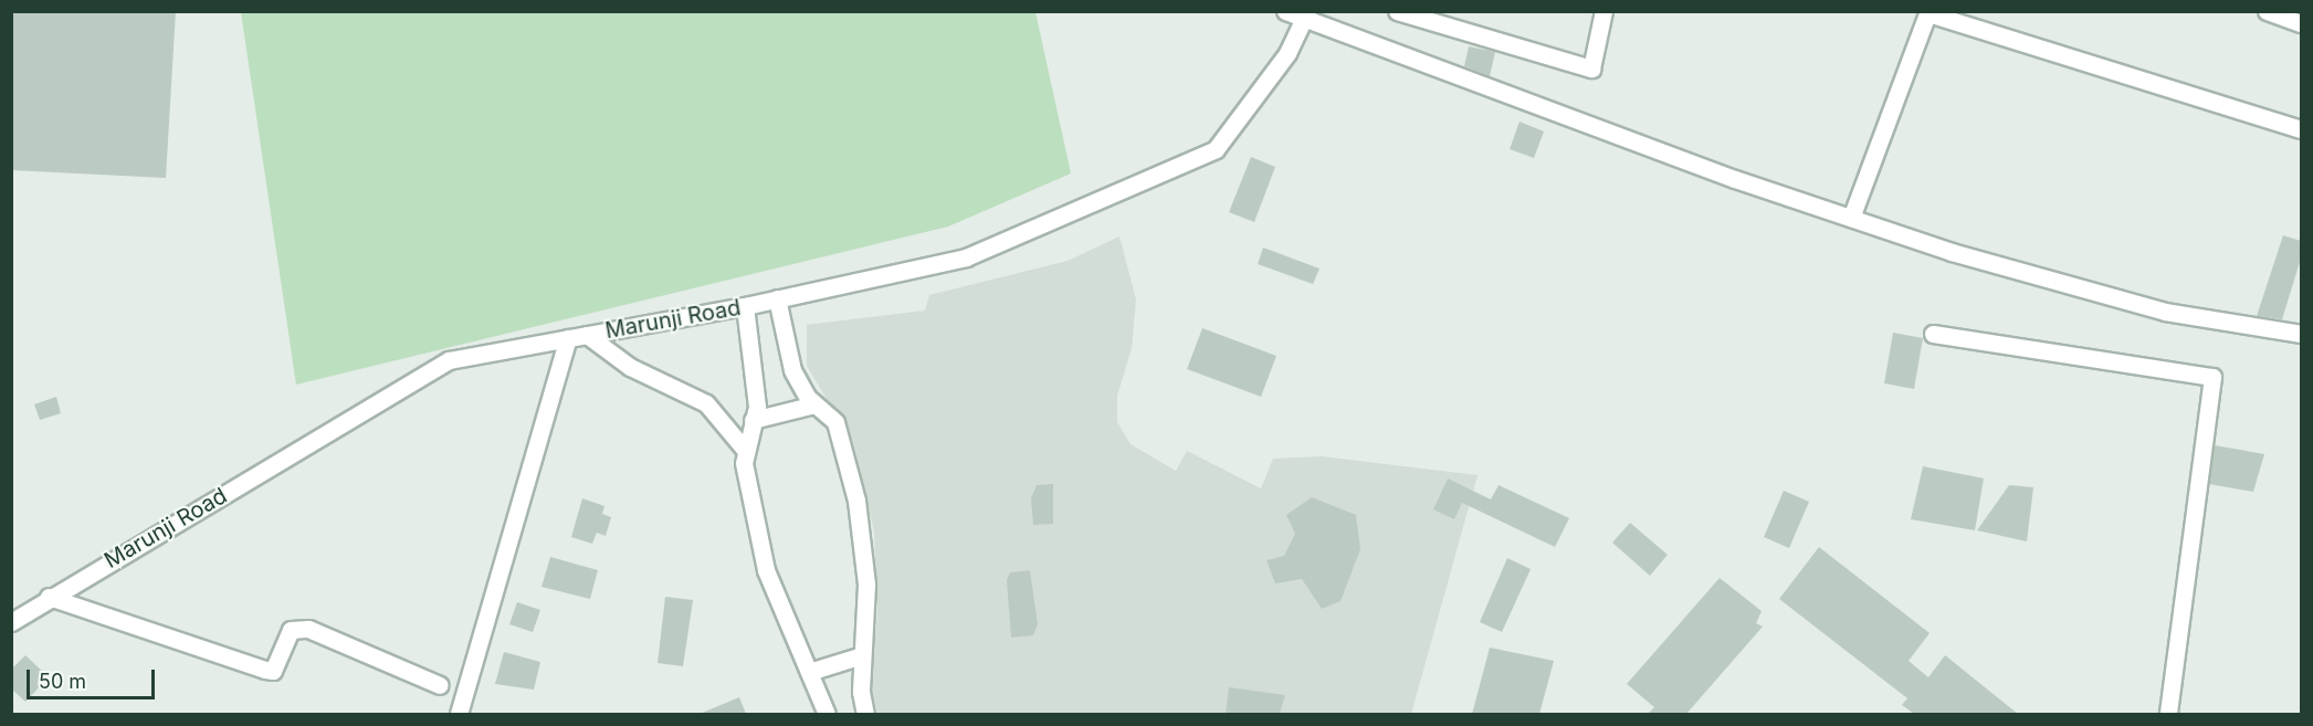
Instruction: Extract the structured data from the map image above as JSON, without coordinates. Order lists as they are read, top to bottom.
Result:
{
  "streets": {
    "street": ["Marunji Road"]
  },
  "scale_bar": "50 m"
}
